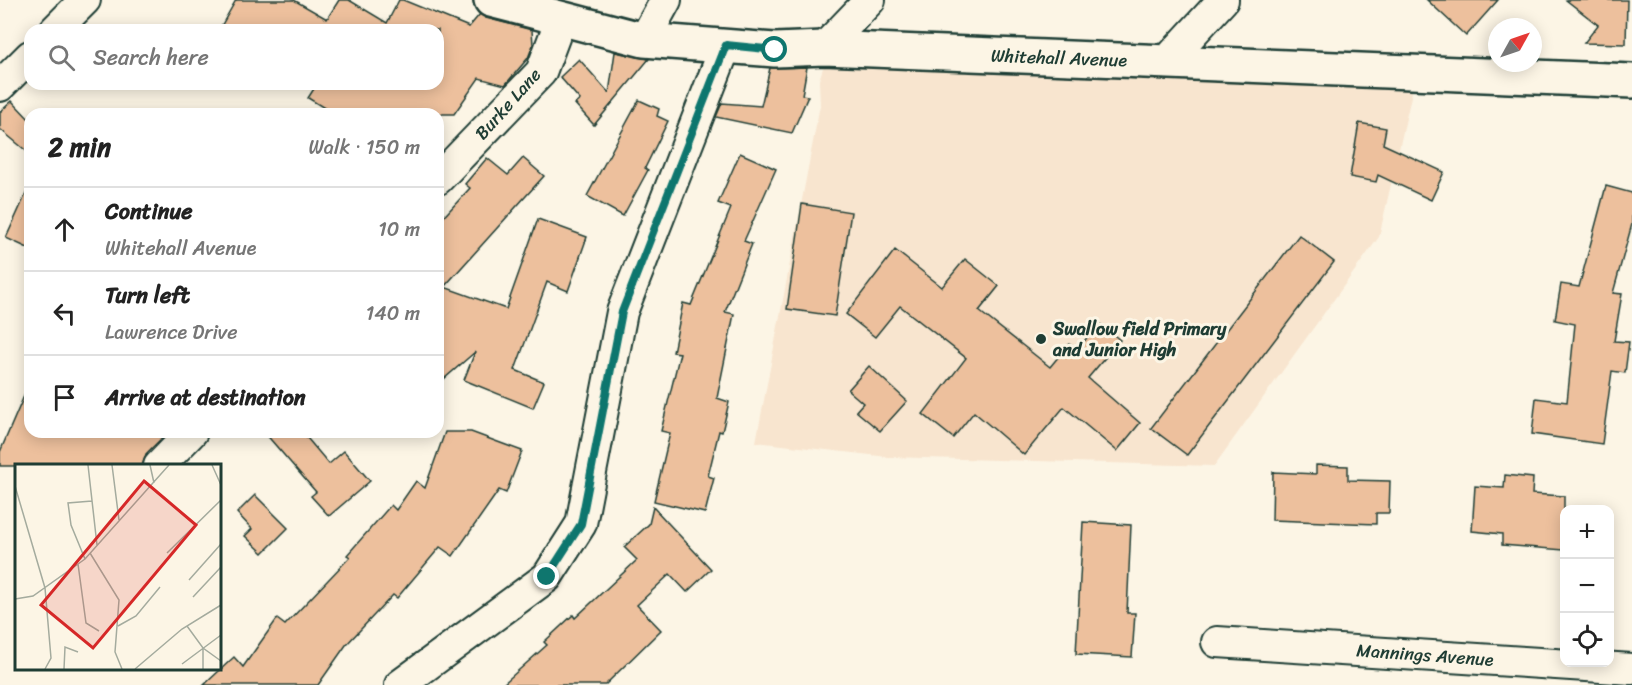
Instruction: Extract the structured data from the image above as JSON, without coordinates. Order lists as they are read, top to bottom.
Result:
{
  "streets": {
    "street": ["Whitehall Avenue", "Burke Lane", "Mannings Avenue"]
  },
  "crossings": [
    ["Whitehall Avenue", "Burke Lane"]
  ],
  "places": ["Swallow field Primary and Junior High"],
  "north": "top right",
  "page": {
    "search": "Search here",
    "heading": ["2 min", "Walk · 150 m"],
    "list": [
      ["Continue", "Whitehall Avenue", "10 m"],
      ["Turn left", "Lawrence Drive", "140 m"],
      "Arrive at destination"
    ],
    "map_buttons": ["+", "−"]
  }
}
